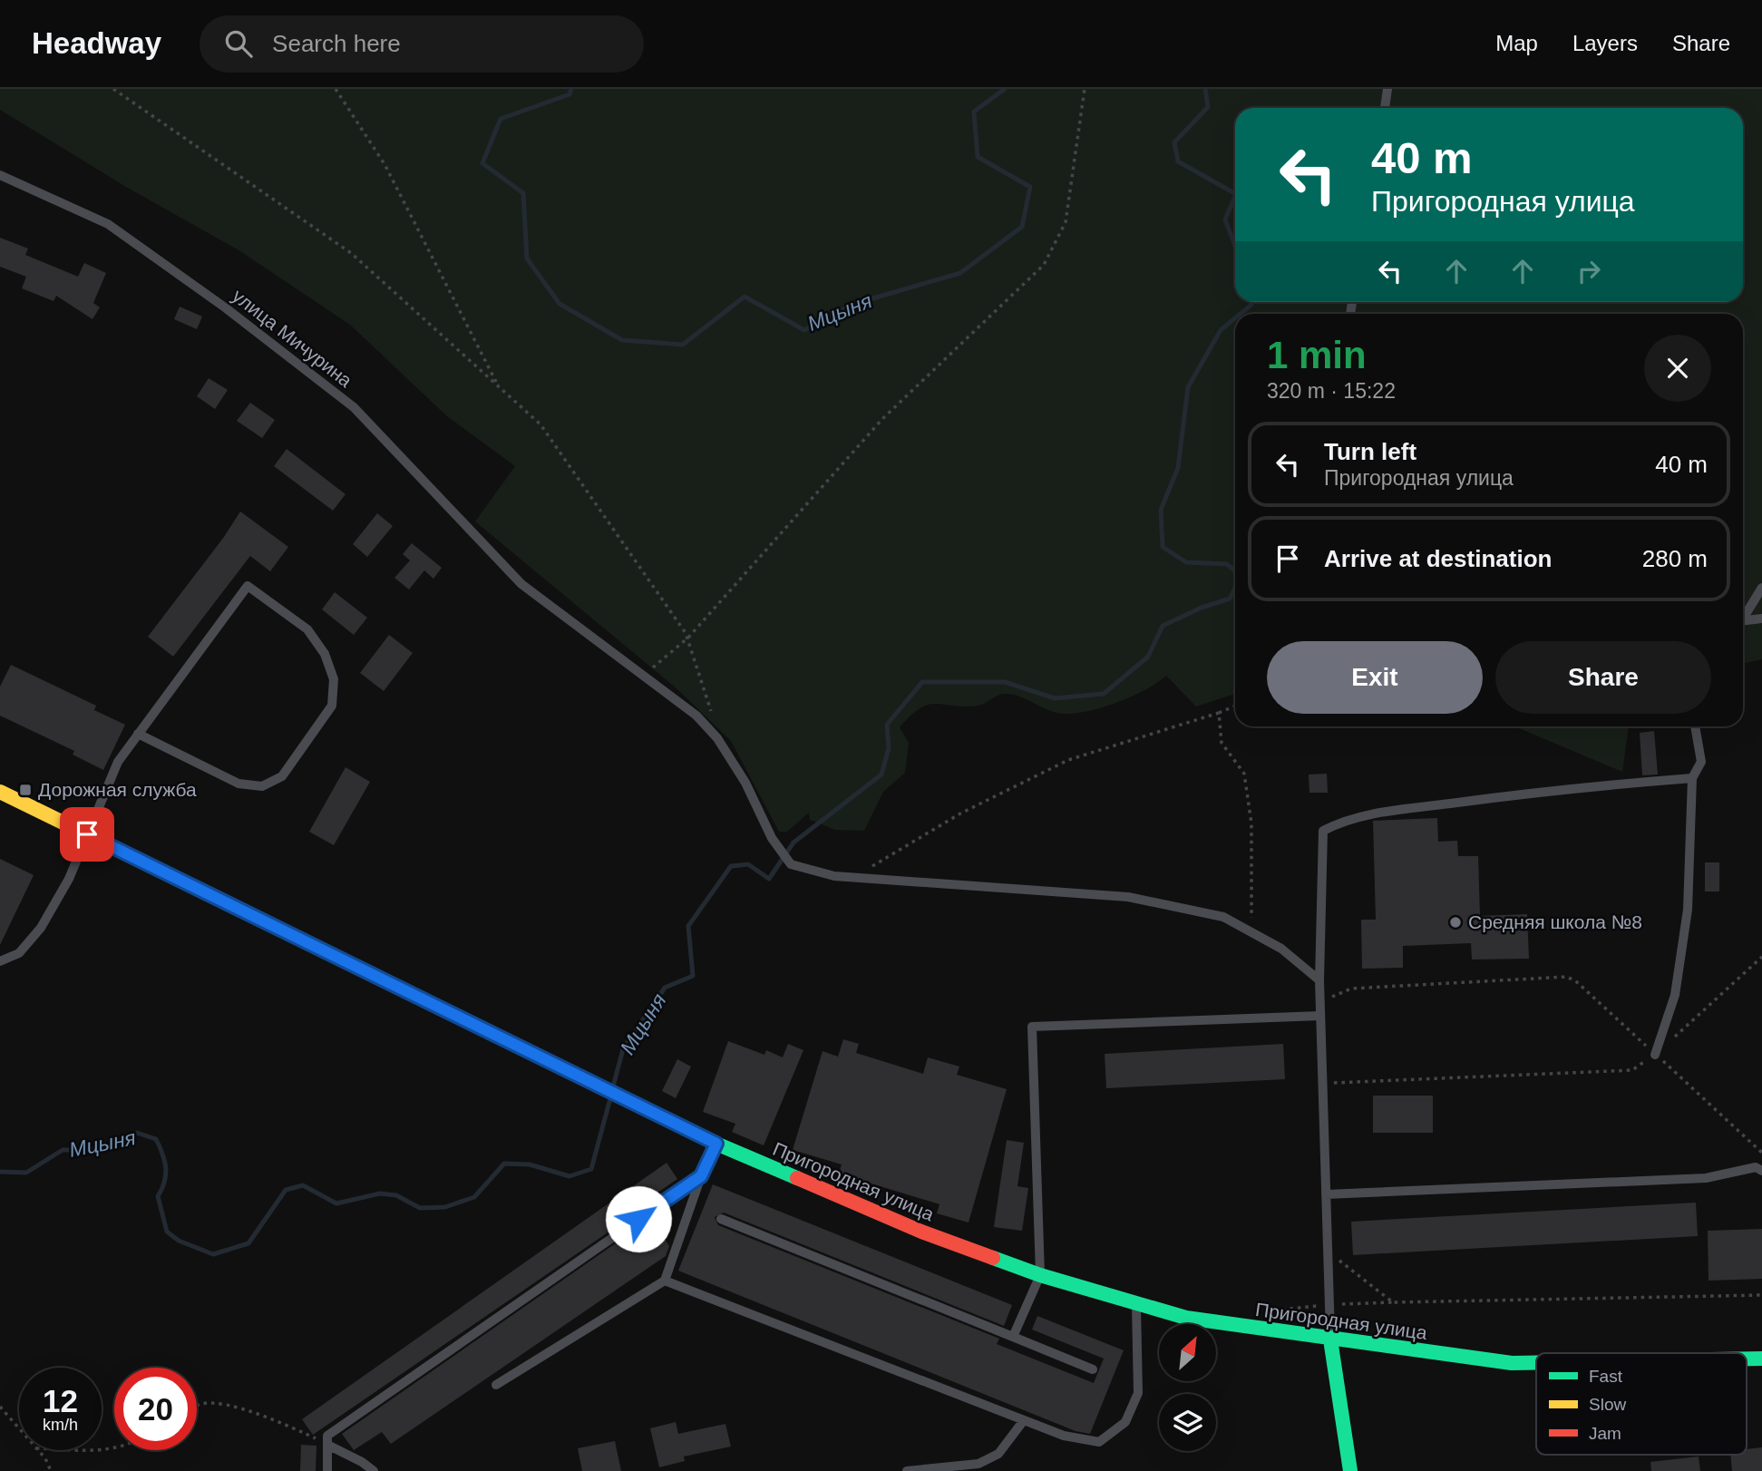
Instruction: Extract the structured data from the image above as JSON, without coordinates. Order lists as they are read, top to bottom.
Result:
{
  "streets": {
    "street": ["Пригородная улица"],
    "lane": ["улица Мичурина"]
  },
  "water": ["Мцыня"],
  "places": {
    "transit": ["Дорожная служба"],
    "other": ["Средняя школа №8"]
  },
  "legend": ["Fast", "Slow", "Jam"],
  "north": "top right",
  "page": {
    "header": "Headway",
    "search": "Search here",
    "nav": ["Map", "Layers", "Share"],
    "turn": ["40 m", "Пригородная улица"],
    "heading": ["1 min", "320 m · 15:22"],
    "list": [
      {
        "name": "Turn left",
        "note": "Пригородная улица",
        "value": "40 m"
      },
      {
        "name": "Arrive at destination",
        "value": "280 m"
      }
    ],
    "buttons": ["Exit", "Share"],
    "speed": "12 km/h",
    "limit": "20"
  }
}
